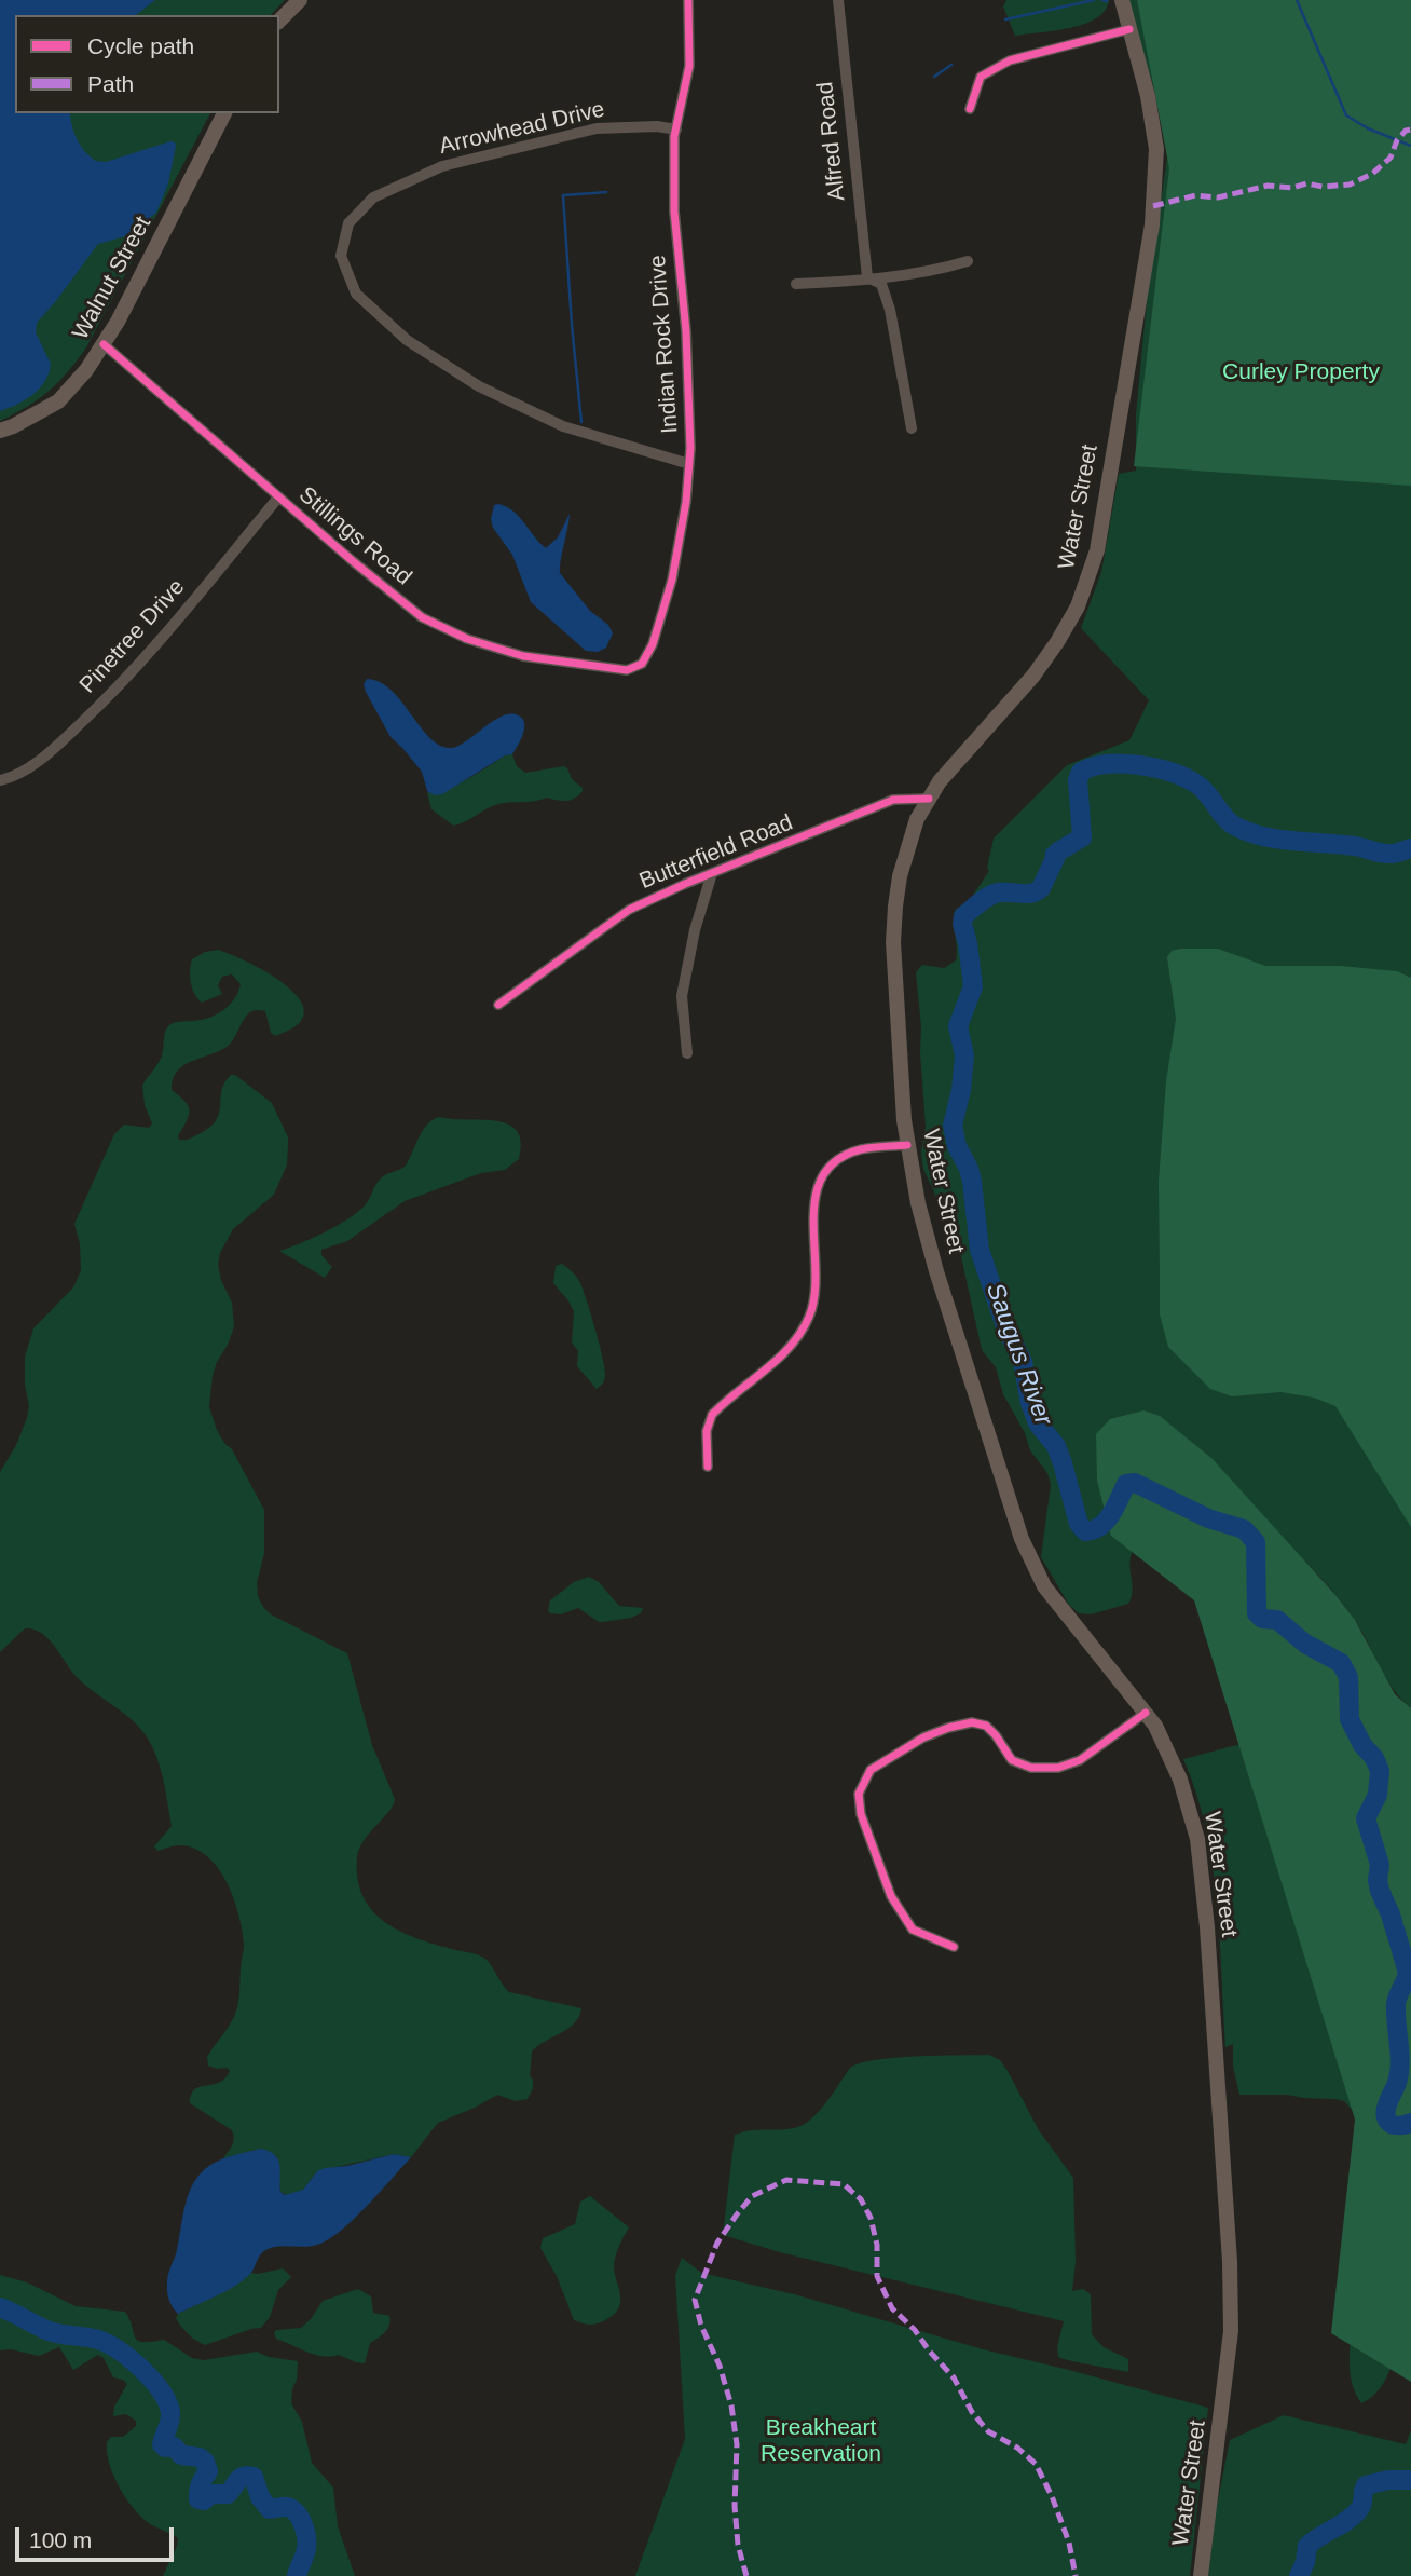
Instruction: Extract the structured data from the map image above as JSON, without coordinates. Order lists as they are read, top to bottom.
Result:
{
  "streets": {
    "main road": ["Walnut Street", "Water Street"],
    "street": [
      "Arrowhead Drive",
      "Alfred Road",
      "Indian Rock Drive",
      "Stillings Road",
      "Pinetree Drive",
      "Butterfield Road"
    ]
  },
  "crossings": [
    ["Arrowhead Drive", "Indian Rock Drive"],
    ["Walnut Street", "Stillings Road"],
    ["Indian Rock Drive", "Stillings Road"],
    ["Water Street", "Butterfield Road"],
    ["Stillings Road", "Pinetree Drive"]
  ],
  "water": ["Saugus River"],
  "parks": ["Curley Property", "Breakheart Reservation"],
  "legend": ["Cycle path", "Path"],
  "scale_bar": "100 m"
}
